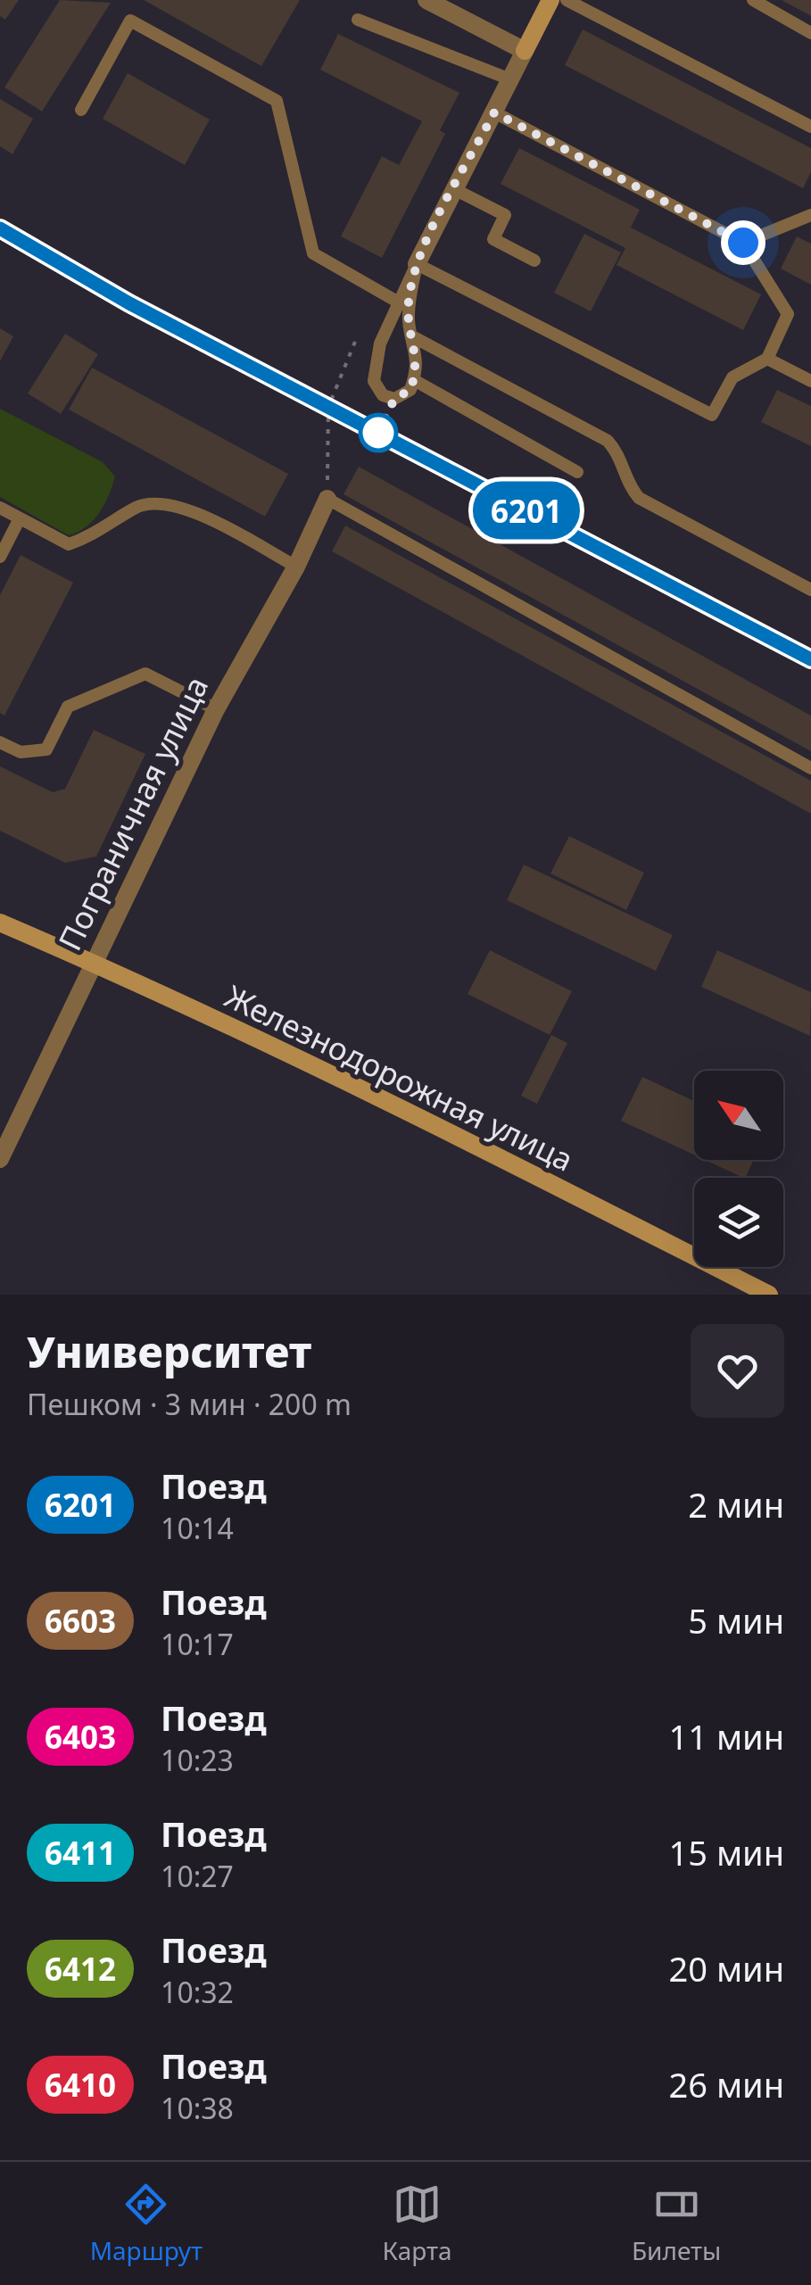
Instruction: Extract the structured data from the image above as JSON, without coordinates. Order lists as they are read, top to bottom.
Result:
{
  "streets": {
    "main road": ["Железнодорожная улица"],
    "street": ["Пограничная улица"]
  },
  "crossings": [
    ["Пограничная улица", "Железнодорожная улица"]
  ],
  "north": "top left",
  "page": {
    "on_map": "6201",
    "heading": ["Университет", "Пешком · 3 мин · 200 m"],
    "list": [
      {
        "mark": "6201",
        "name": "Поезд",
        "note": "10:14",
        "value": "2 мин"
      },
      {
        "mark": "6603",
        "name": "Поезд",
        "note": "10:17",
        "value": "5 мин"
      },
      {
        "mark": "6403",
        "name": "Поезд",
        "note": "10:23",
        "value": "11 мин"
      },
      {
        "mark": "6411",
        "name": "Поезд",
        "note": "10:27",
        "value": "15 мин"
      },
      {
        "mark": "6412",
        "name": "Поезд",
        "note": "10:32",
        "value": "20 мин"
      },
      {
        "mark": "6410",
        "name": "Поезд",
        "note": "10:38",
        "value": "26 мин"
      }
    ],
    "tabs": ["Маршрут", "Карта", "Билеты"]
  }
}
